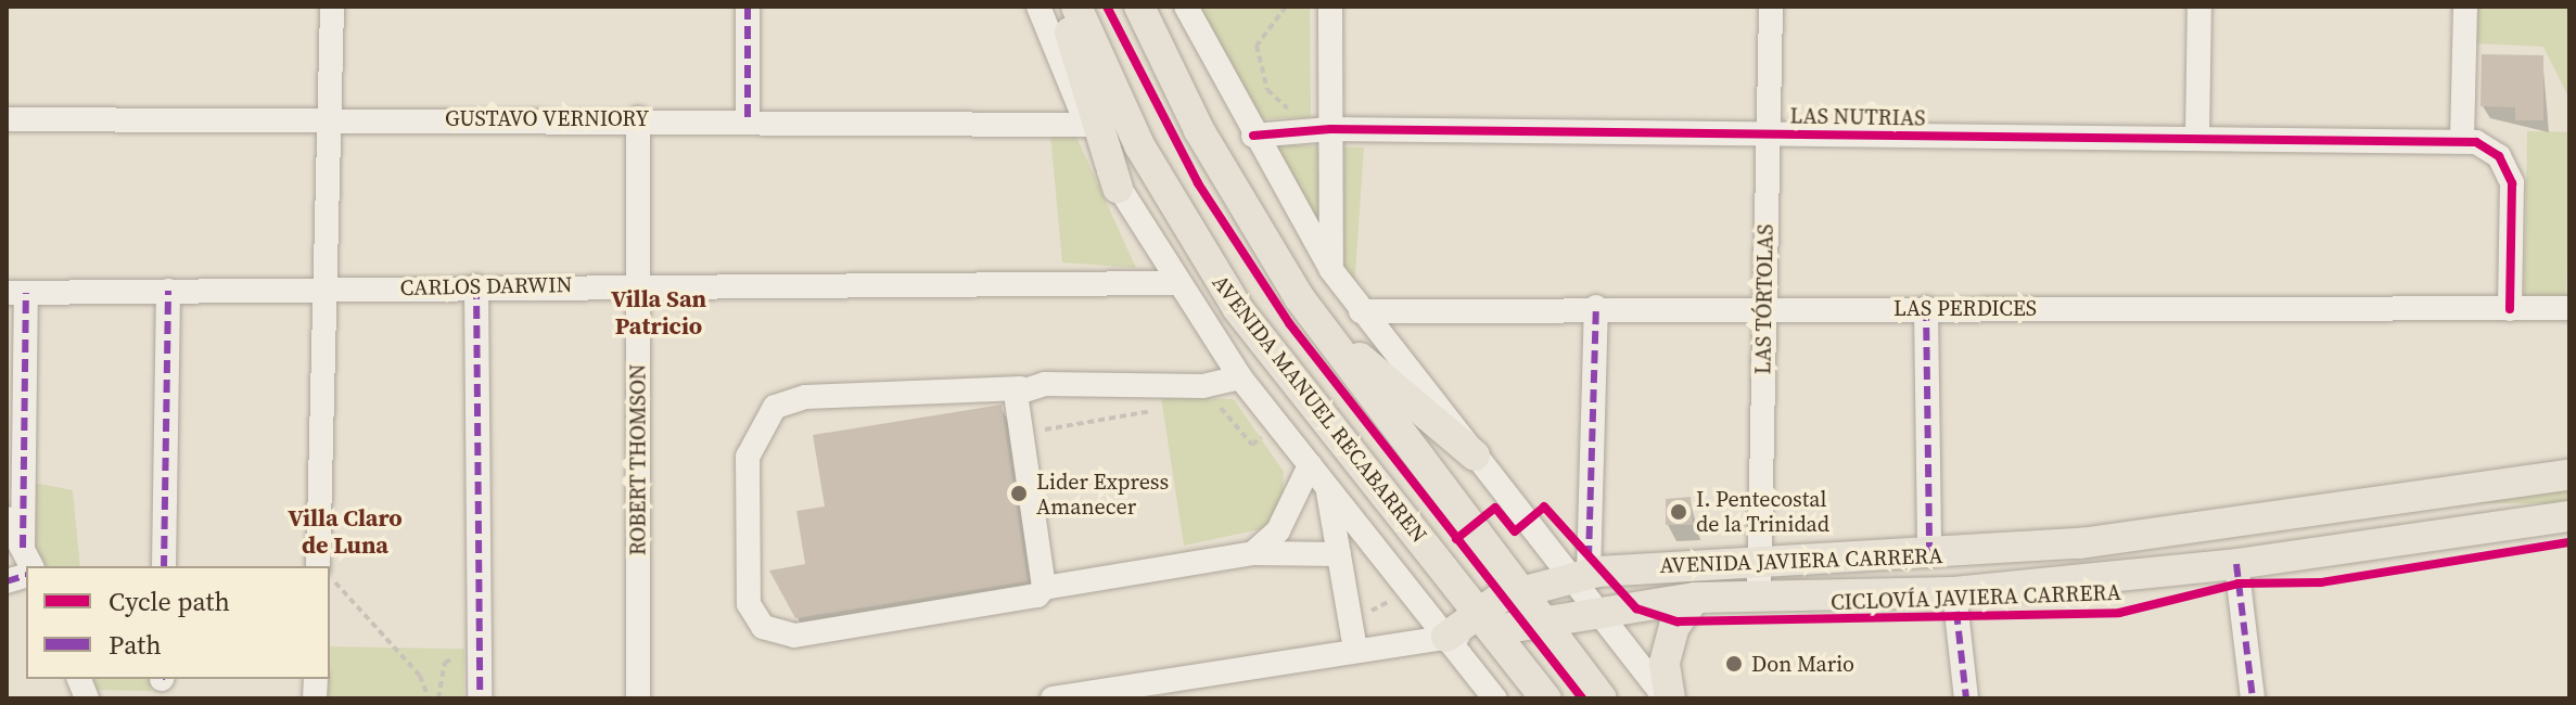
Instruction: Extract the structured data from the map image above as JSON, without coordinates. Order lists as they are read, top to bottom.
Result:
{
  "streets": {
    "main road": ["AVENIDA MANUEL RECABARREN", "AVENIDA JAVIERA CARRERA"],
    "street": [
      "LAS NUTRIAS",
      "GUSTAVO VERNIORY",
      "CARLOS DARWIN",
      "LAS TÓRTOLAS",
      "LAS PERDICES",
      "ROBERT THOMSON"
    ],
    "cycle path": ["CICLOVÍA JAVIERA CARRERA"]
  },
  "crossings": [
    ["LAS NUTRIAS", "LAS TÓRTOLAS"],
    ["GUSTAVO VERNIORY", "AVENIDA MANUEL RECABARREN"],
    ["GUSTAVO VERNIORY", "ROBERT THOMSON"],
    ["CARLOS DARWIN", "AVENIDA MANUEL RECABARREN"],
    ["CARLOS DARWIN", "ROBERT THOMSON"],
    ["LAS TÓRTOLAS", "LAS PERDICES"],
    ["LAS TÓRTOLAS", "AVENIDA JAVIERA CARRERA"],
    ["AVENIDA MANUEL RECABARREN", "AVENIDA JAVIERA CARRERA"]
  ],
  "districts": ["Villa San Patricio", "Villa Claro de Luna"],
  "places": ["Lider Express Amanecer", "I. Pentecostal de la Trinidad", "Don Mario"],
  "legend": ["Cycle path", "Path"]
}
